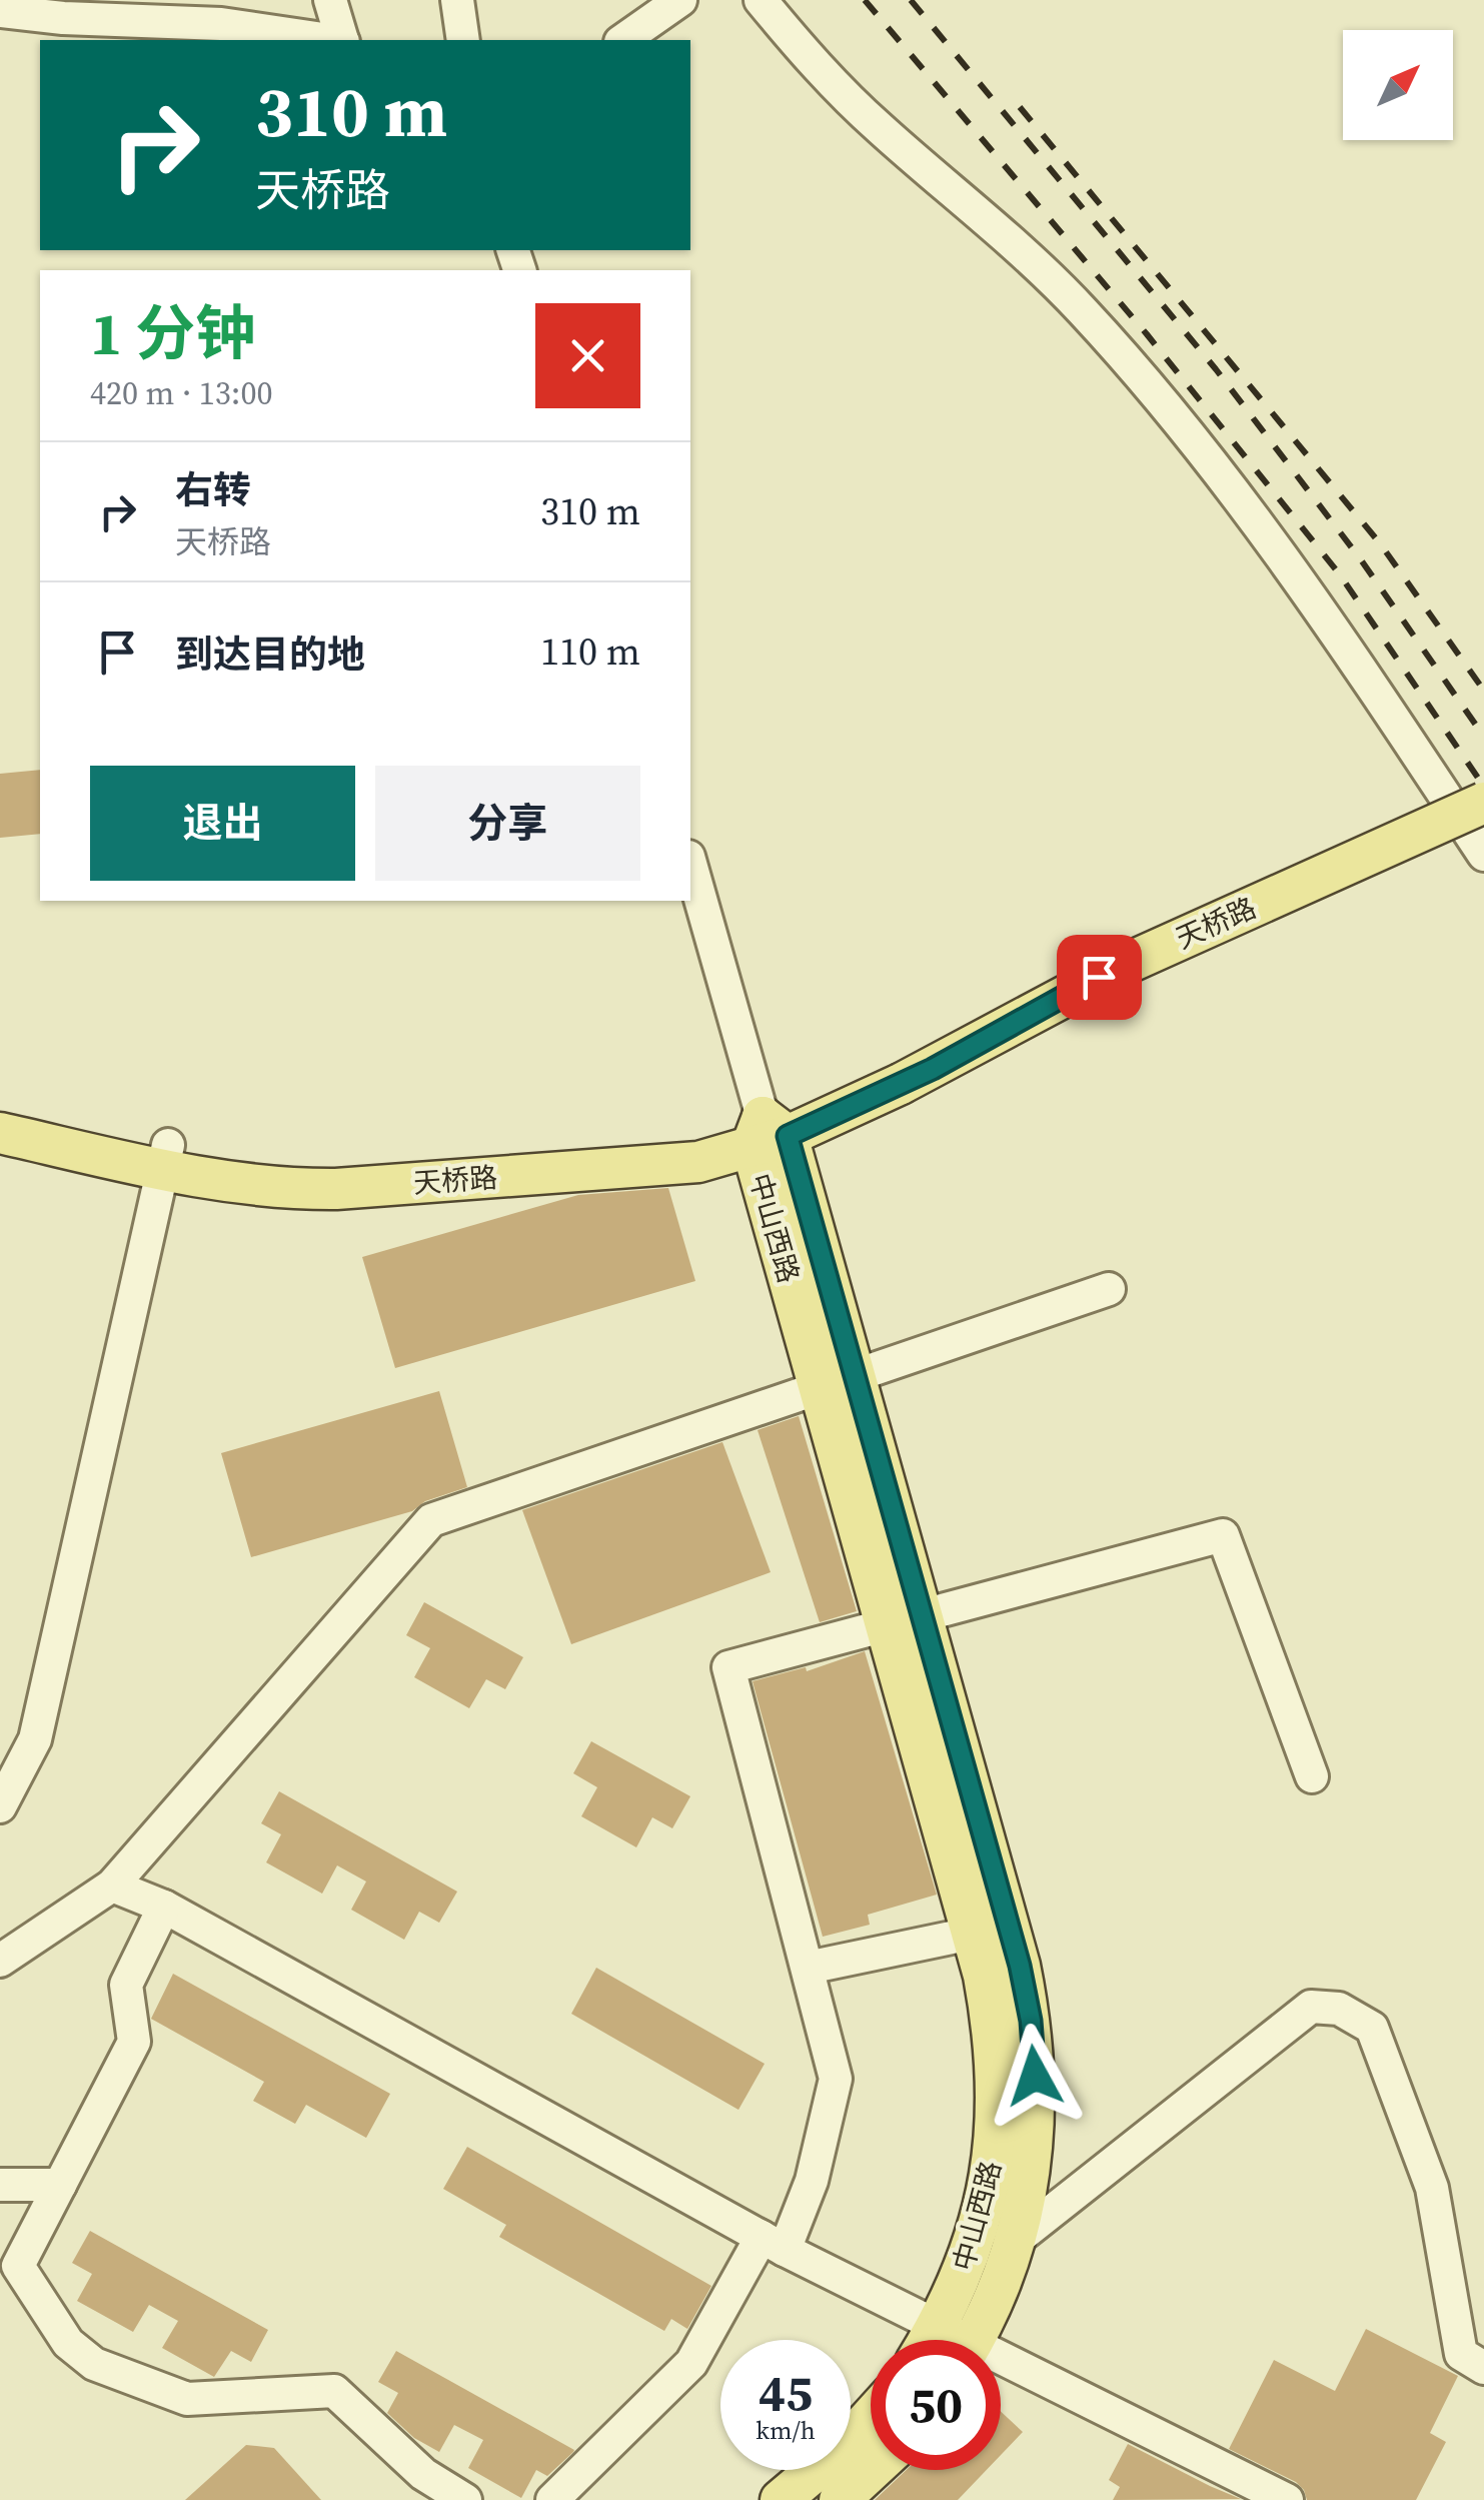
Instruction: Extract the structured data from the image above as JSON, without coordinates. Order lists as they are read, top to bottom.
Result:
{
  "streets": {
    "main road": ["天桥路", "中山西路"]
  },
  "crossings": [
    ["天桥路", "中山西路"]
  ],
  "north": "top right",
  "page": {
    "turn": ["310 m", "天桥路"],
    "heading": ["1 分钟", "420 m · 13:00"],
    "list": [
      {
        "name": "右转",
        "note": "天桥路",
        "value": "310 m"
      },
      {
        "name": "到达目的地",
        "value": "110 m"
      }
    ],
    "buttons": ["退出", "分享"],
    "speed": "45 km/h",
    "limit": "50"
  }
}
